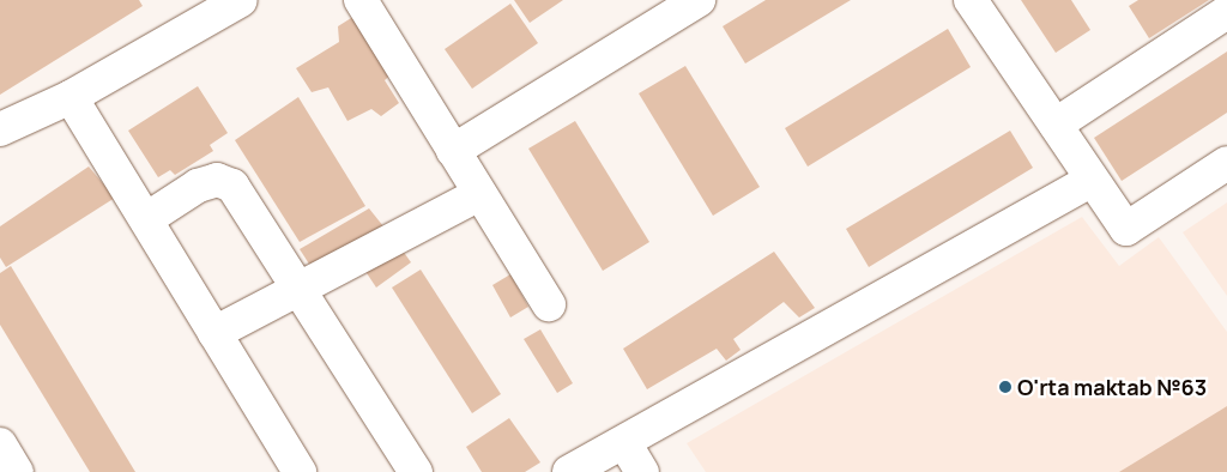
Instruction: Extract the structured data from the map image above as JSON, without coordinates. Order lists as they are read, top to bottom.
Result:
{
  "places": ["O'rta maktab №63"]
}
